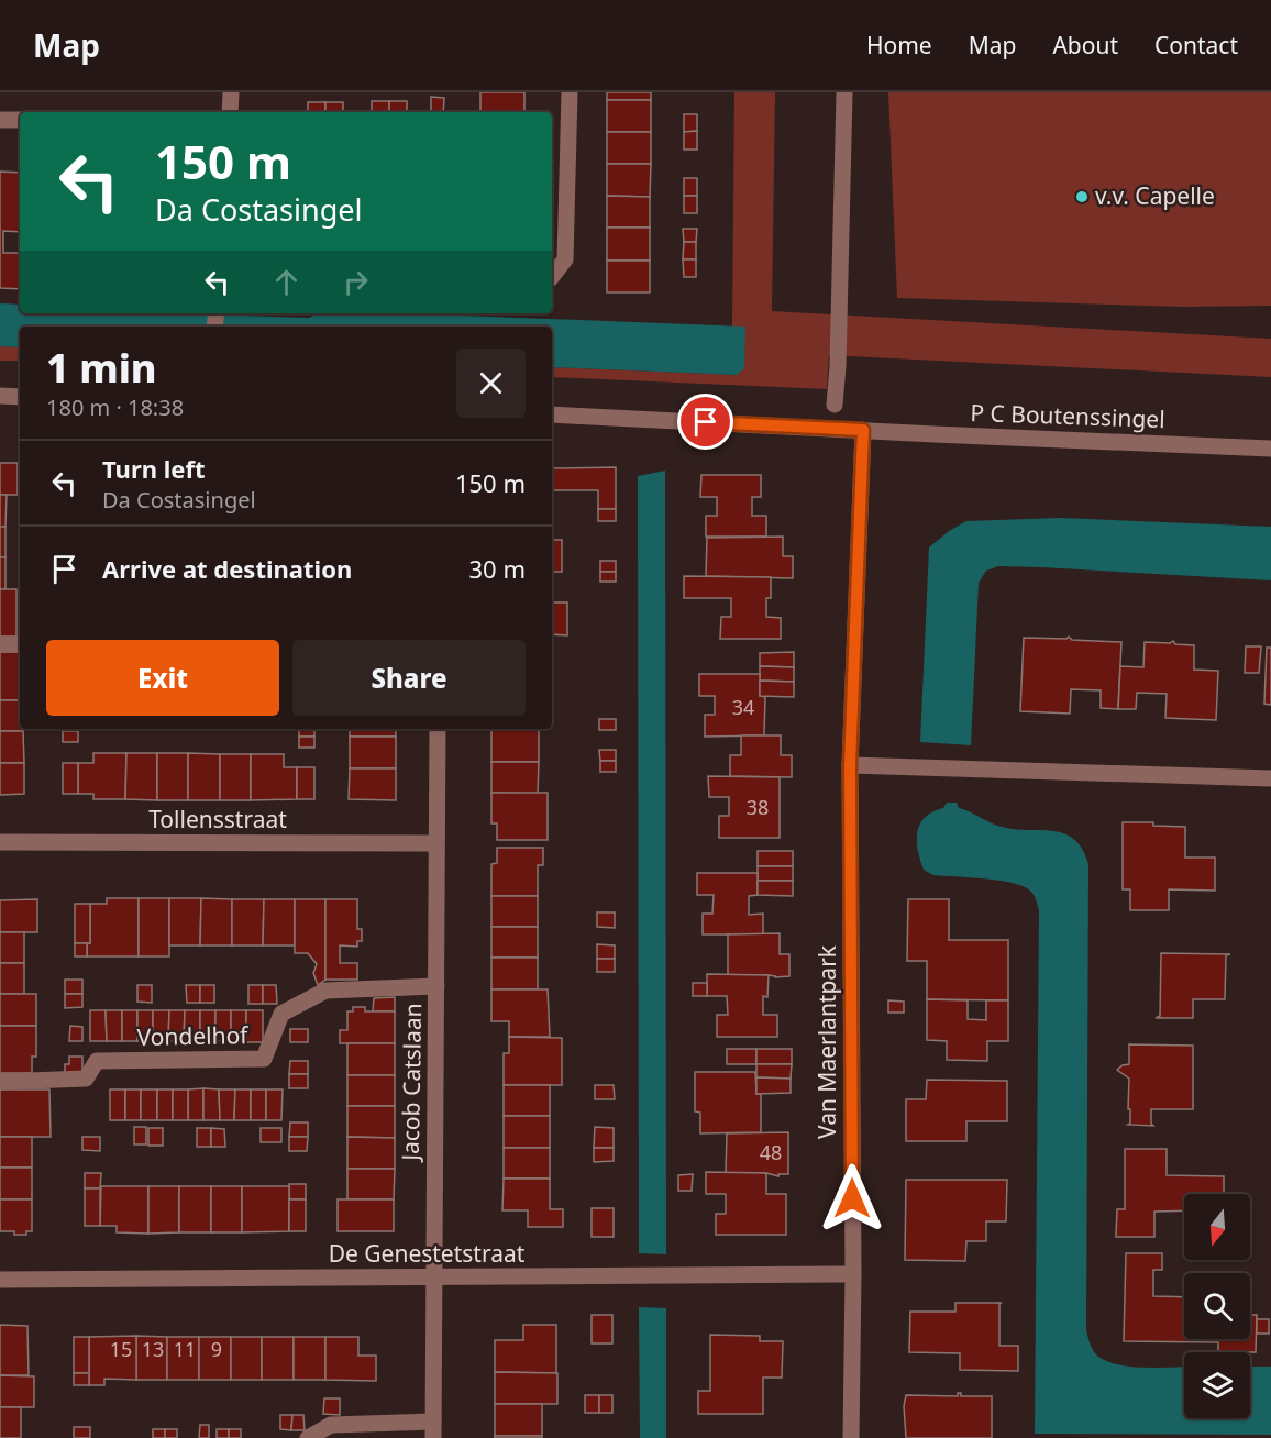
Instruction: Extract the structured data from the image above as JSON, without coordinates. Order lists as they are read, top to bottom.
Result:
{
  "streets": {
    "street": [
      "P C Boutenssingel",
      "Tollensstraat",
      "Vondelhof",
      "Van Maerlantpark",
      "Jacob Catslaan",
      "De Genestetstraat"
    ]
  },
  "crossings": [
    ["P C Boutenssingel", "Van Maerlantpark"],
    ["Tollensstraat", "Jacob Catslaan"],
    ["Vondelhof", "Jacob Catslaan"],
    ["Van Maerlantpark", "De Genestetstraat"],
    ["Jacob Catslaan", "De Genestetstraat"]
  ],
  "places": ["v.v. Capelle"],
  "house_numbers": [
    "34",
    "38",
    "48",
    "15",
    "13",
    "11",
    "9"
  ],
  "north": "bottom",
  "page": {
    "header": "Map",
    "nav": [
      "Home",
      "Map",
      "About",
      "Contact"
    ],
    "turn": ["150 m", "Da Costasingel"],
    "heading": ["1 min", "180 m · 18:38"],
    "list": [
      {
        "name": "Turn left",
        "note": "Da Costasingel",
        "value": "150 m"
      },
      {
        "name": "Arrive at destination",
        "value": "30 m"
      }
    ],
    "buttons": ["Exit", "Share"]
  }
}
